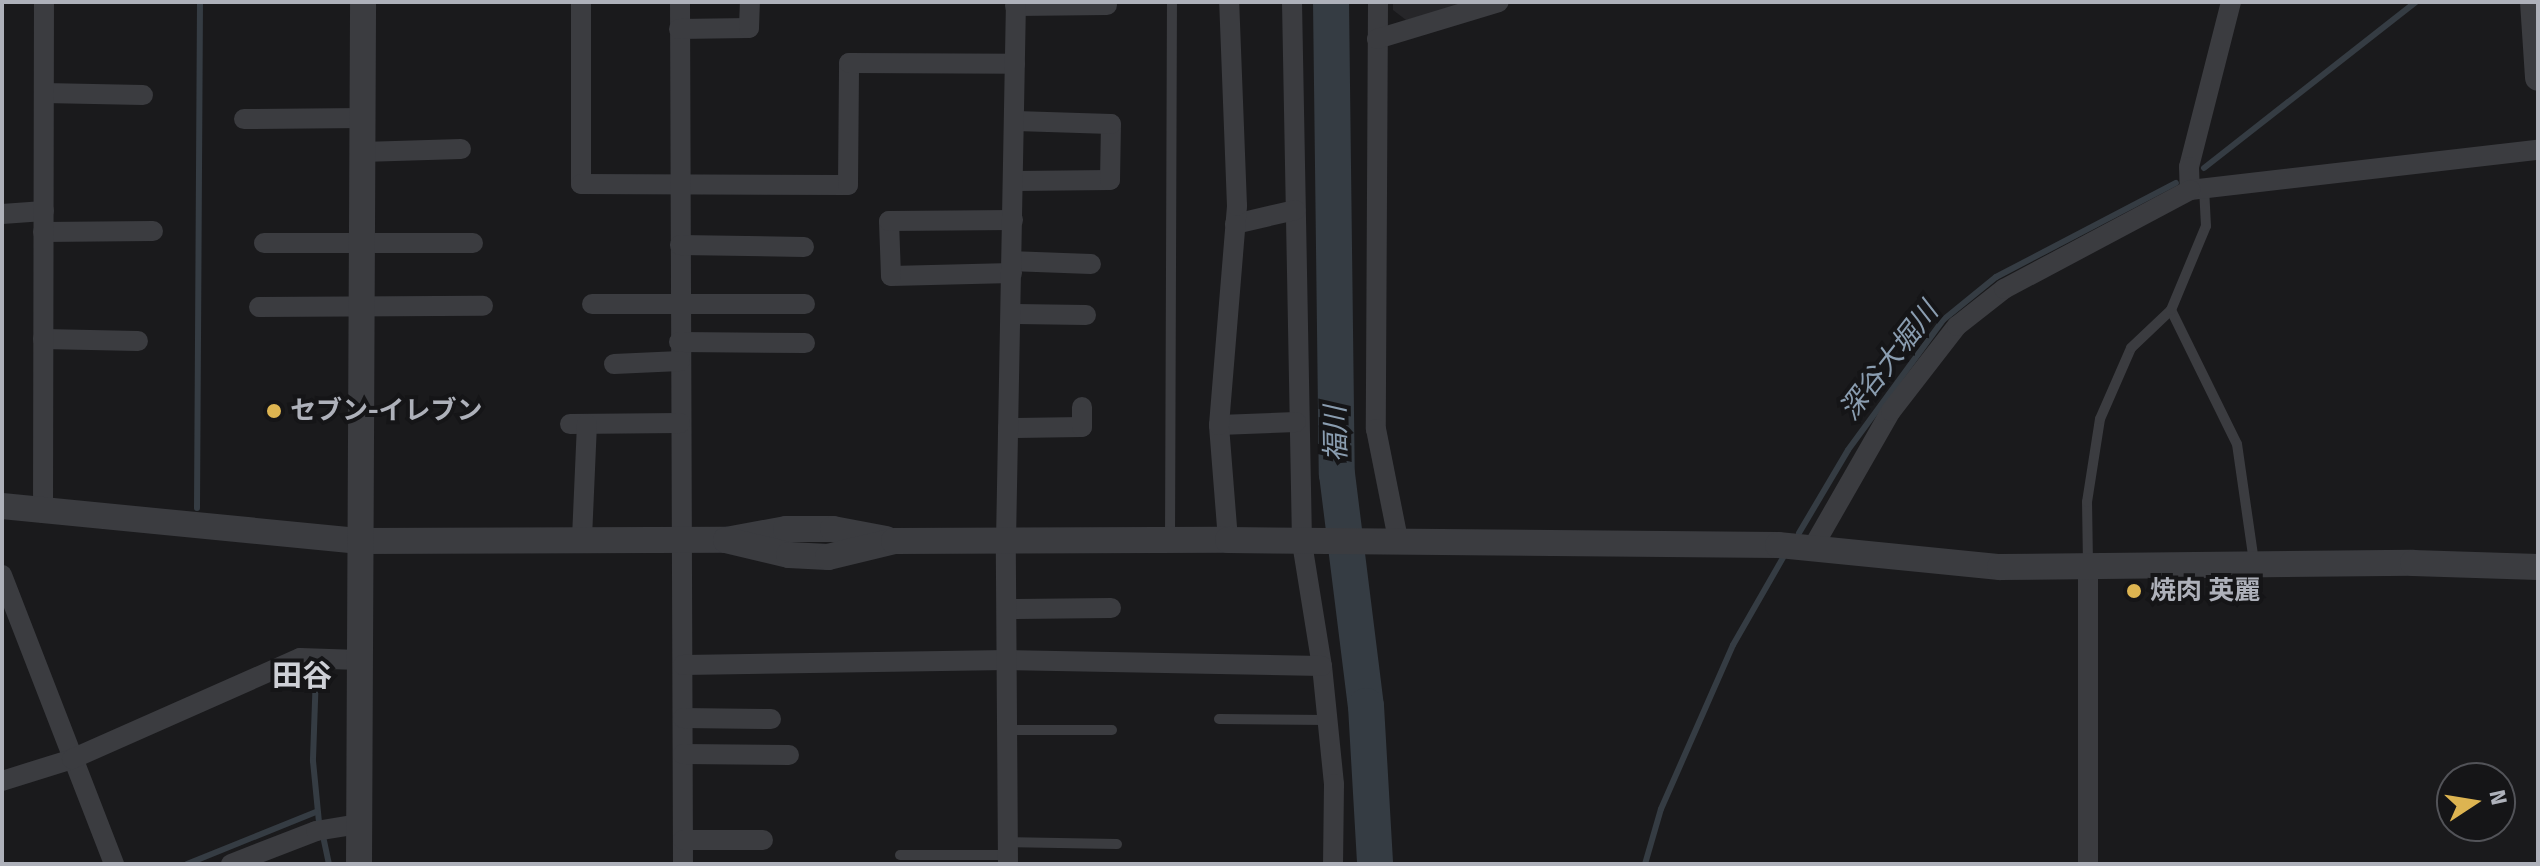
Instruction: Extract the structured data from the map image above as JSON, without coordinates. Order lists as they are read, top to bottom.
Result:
{
  "districts": ["田谷"],
  "water": ["深谷大堀川", "福川"],
  "places": ["セブン-イレブン", "焼肉 英麗"],
  "north": "right"
}
